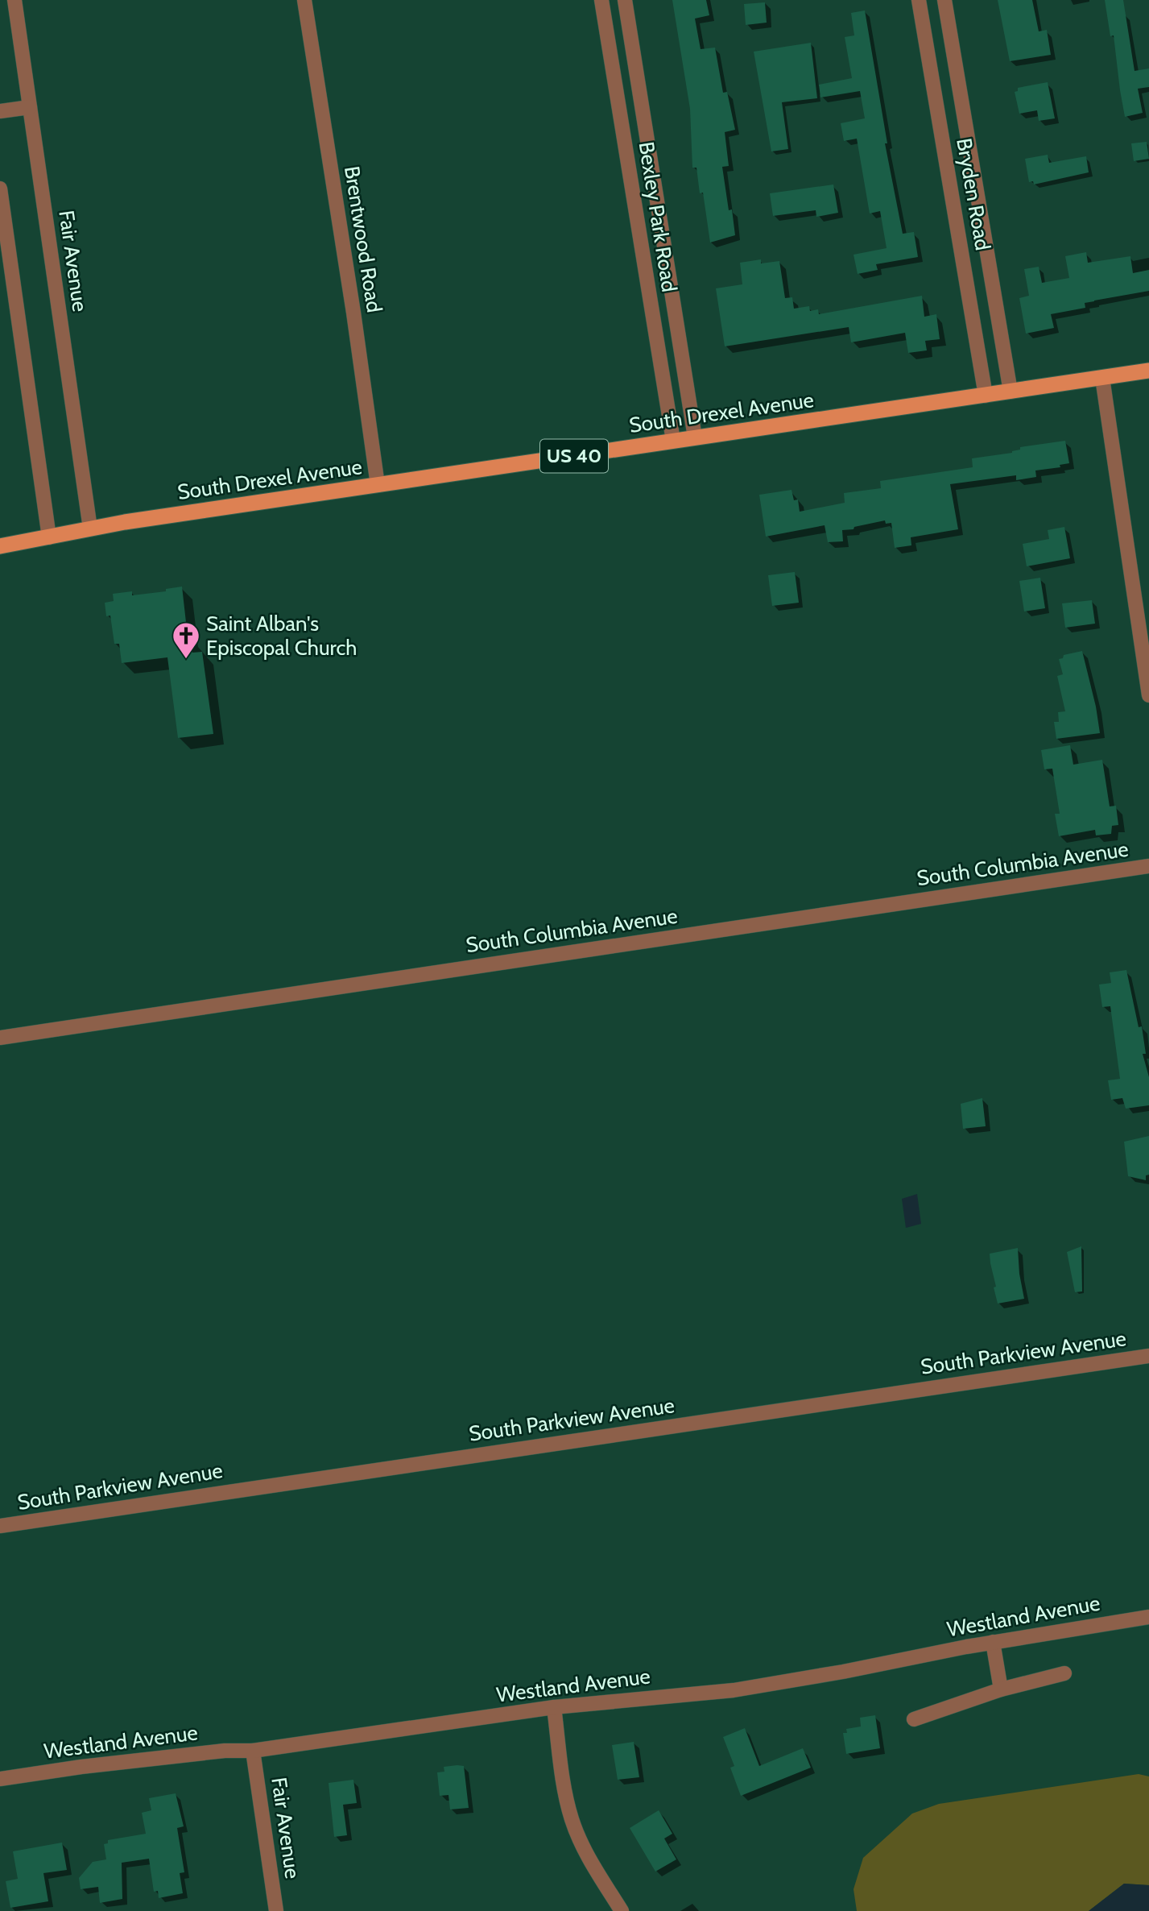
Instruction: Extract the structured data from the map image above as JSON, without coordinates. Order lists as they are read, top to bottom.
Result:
{
  "streets": {
    "main road": ["South Drexel Avenue", "US 40"],
    "street": [
      "Bryden Road",
      "Bexley Park Road",
      "Brentwood Road",
      "Fair Avenue",
      "South Columbia Avenue",
      "South Parkview Avenue",
      "Westland Avenue"
    ]
  },
  "crossings": [
    ["Bryden Road", "South Drexel Avenue"],
    ["Bexley Park Road", "South Drexel Avenue"],
    ["Brentwood Road", "South Drexel Avenue"],
    ["Fair Avenue", "South Drexel Avenue"],
    ["Fair Avenue", "Westland Avenue"]
  ],
  "places": {
    "church": ["Saint Alban's Episcopal Church"]
  }
}
